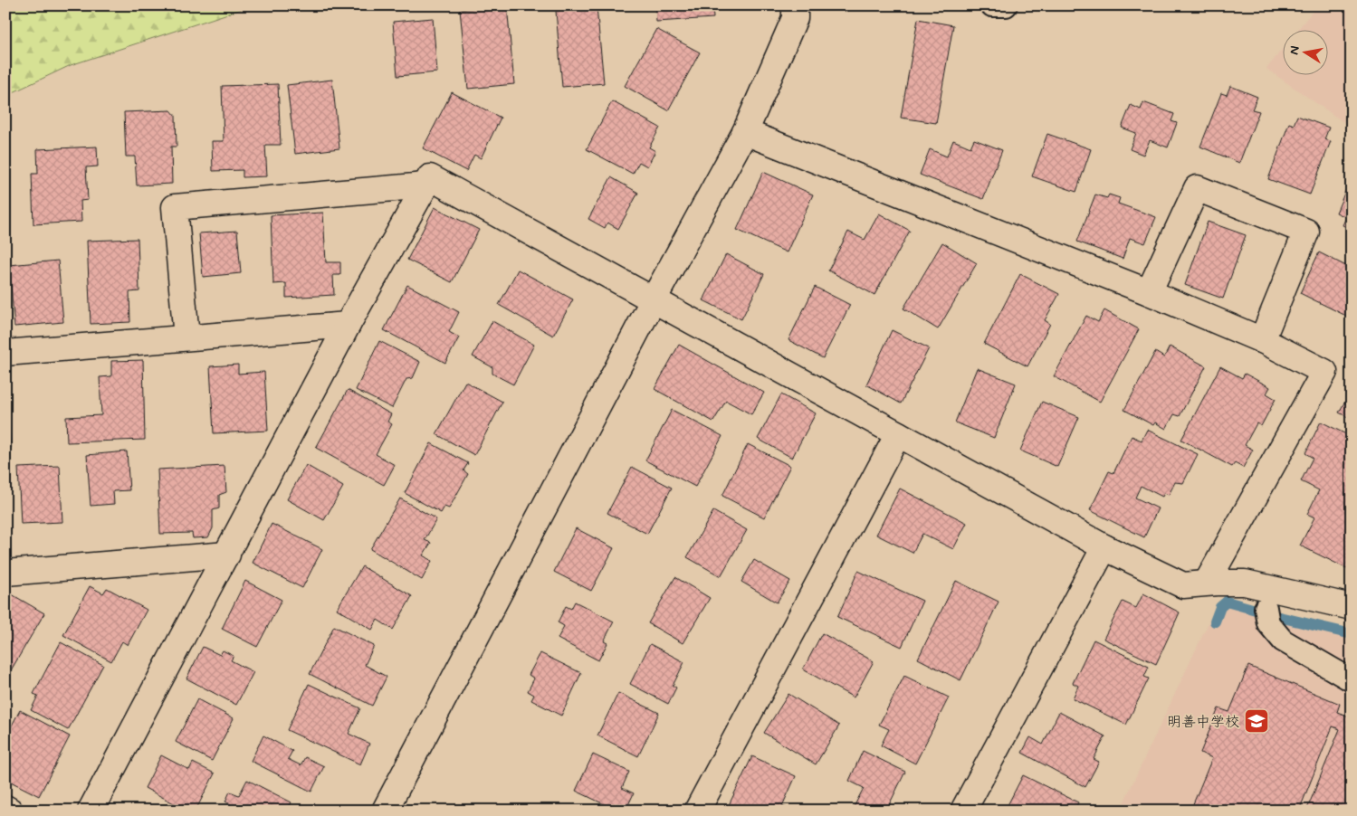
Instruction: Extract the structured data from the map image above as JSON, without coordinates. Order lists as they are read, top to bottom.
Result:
{
  "places": {
    "school or university": ["明善中学校"]
  },
  "north": "left"
}
